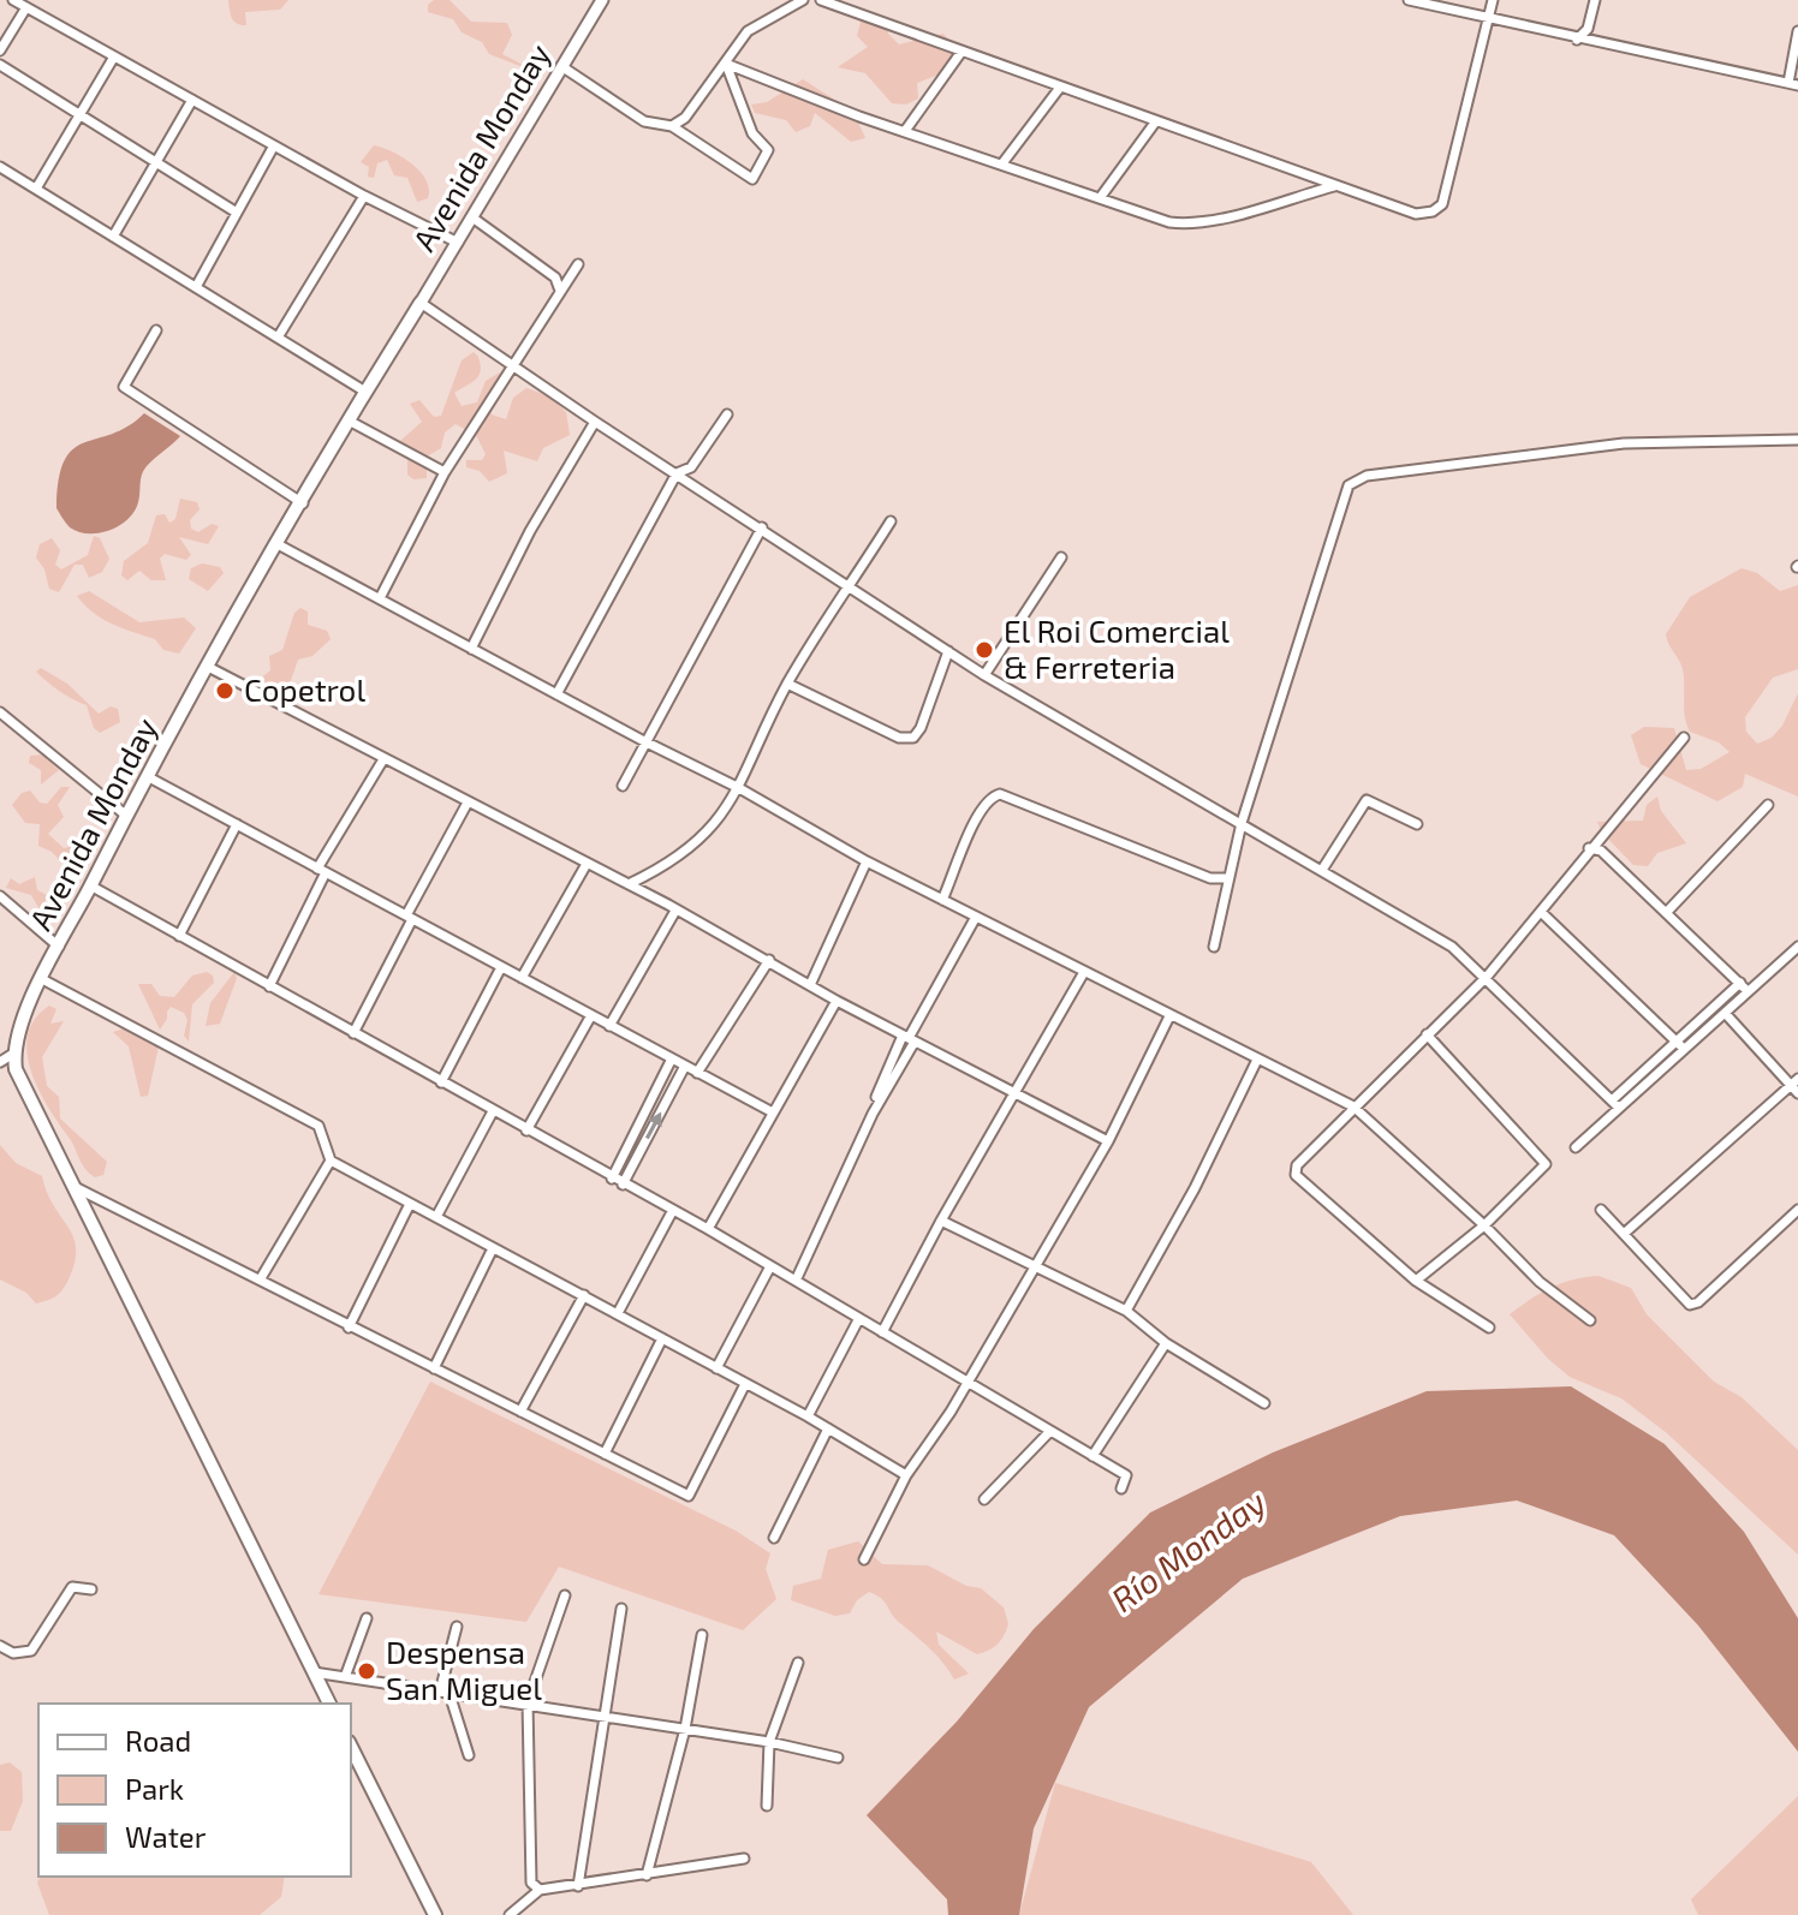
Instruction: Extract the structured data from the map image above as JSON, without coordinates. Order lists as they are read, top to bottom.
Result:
{
  "streets": {
    "highway": ["Avenida Monday"]
  },
  "water": ["Río Monday"],
  "places": ["El Roi Comercial & Ferreteria", "Copetrol", "Despensa San Miguel"],
  "legend": ["Road", "Park", "Water"]
}
